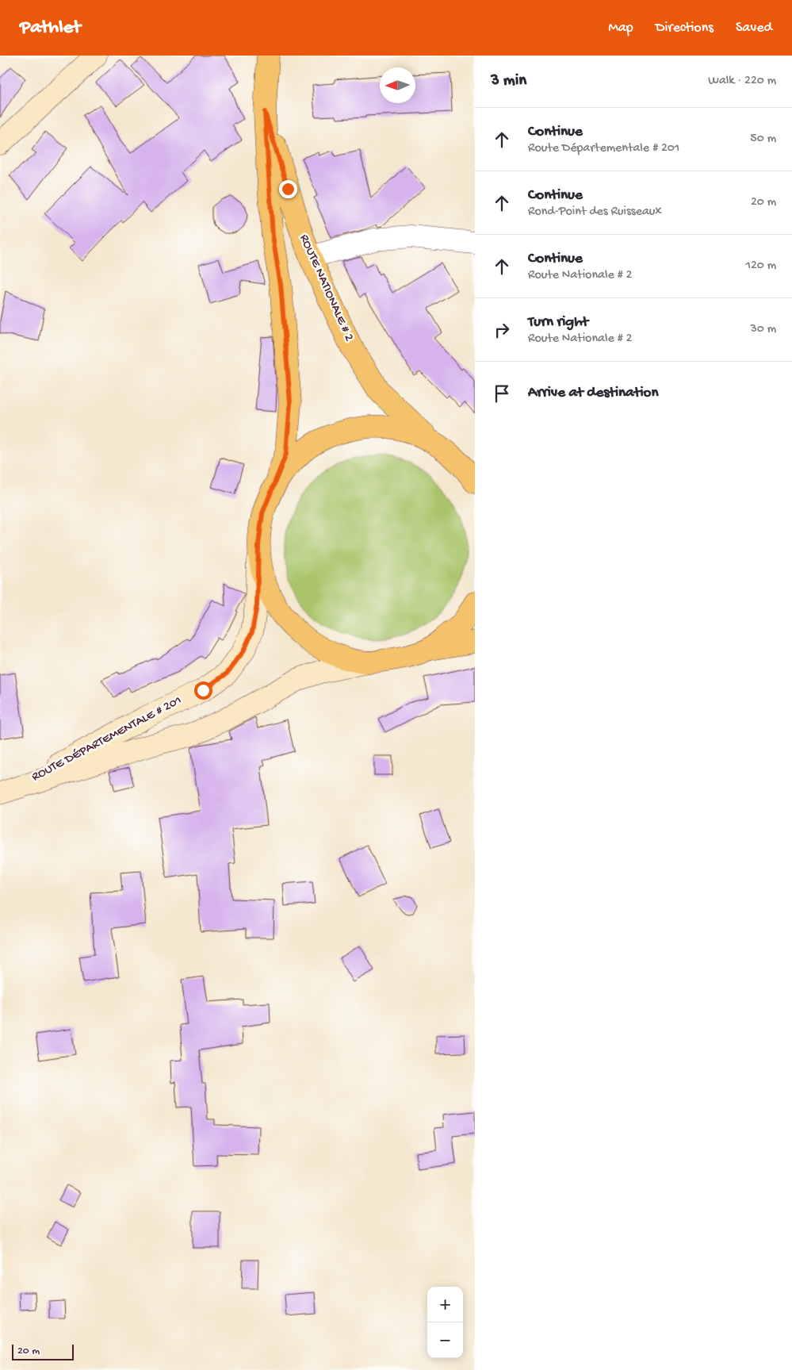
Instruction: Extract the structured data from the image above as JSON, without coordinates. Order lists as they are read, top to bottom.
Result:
{
  "streets": {
    "main road": ["ROUTE NATIONALE # 2", "ROUTE DÉPARTEMENTALE # 201"]
  },
  "scale_bar": "20 m",
  "north": "left",
  "page": {
    "header": "Pathlet",
    "nav": ["Map", "Directions", "Saved"],
    "heading": ["3 min", "Walk · 220 m"],
    "list": [
      ["Continue", "Route Départementale # 201", "50 m"],
      ["Continue", "Rond-Point des Ruisseaux", "20 m"],
      ["Continue", "Route Nationale # 2", "120 m"],
      ["Turn right", "Route Nationale # 2", "30 m"],
      "Arrive at destination"
    ],
    "map_buttons": ["+", "−"],
    "scale": "20 m"
  }
}
